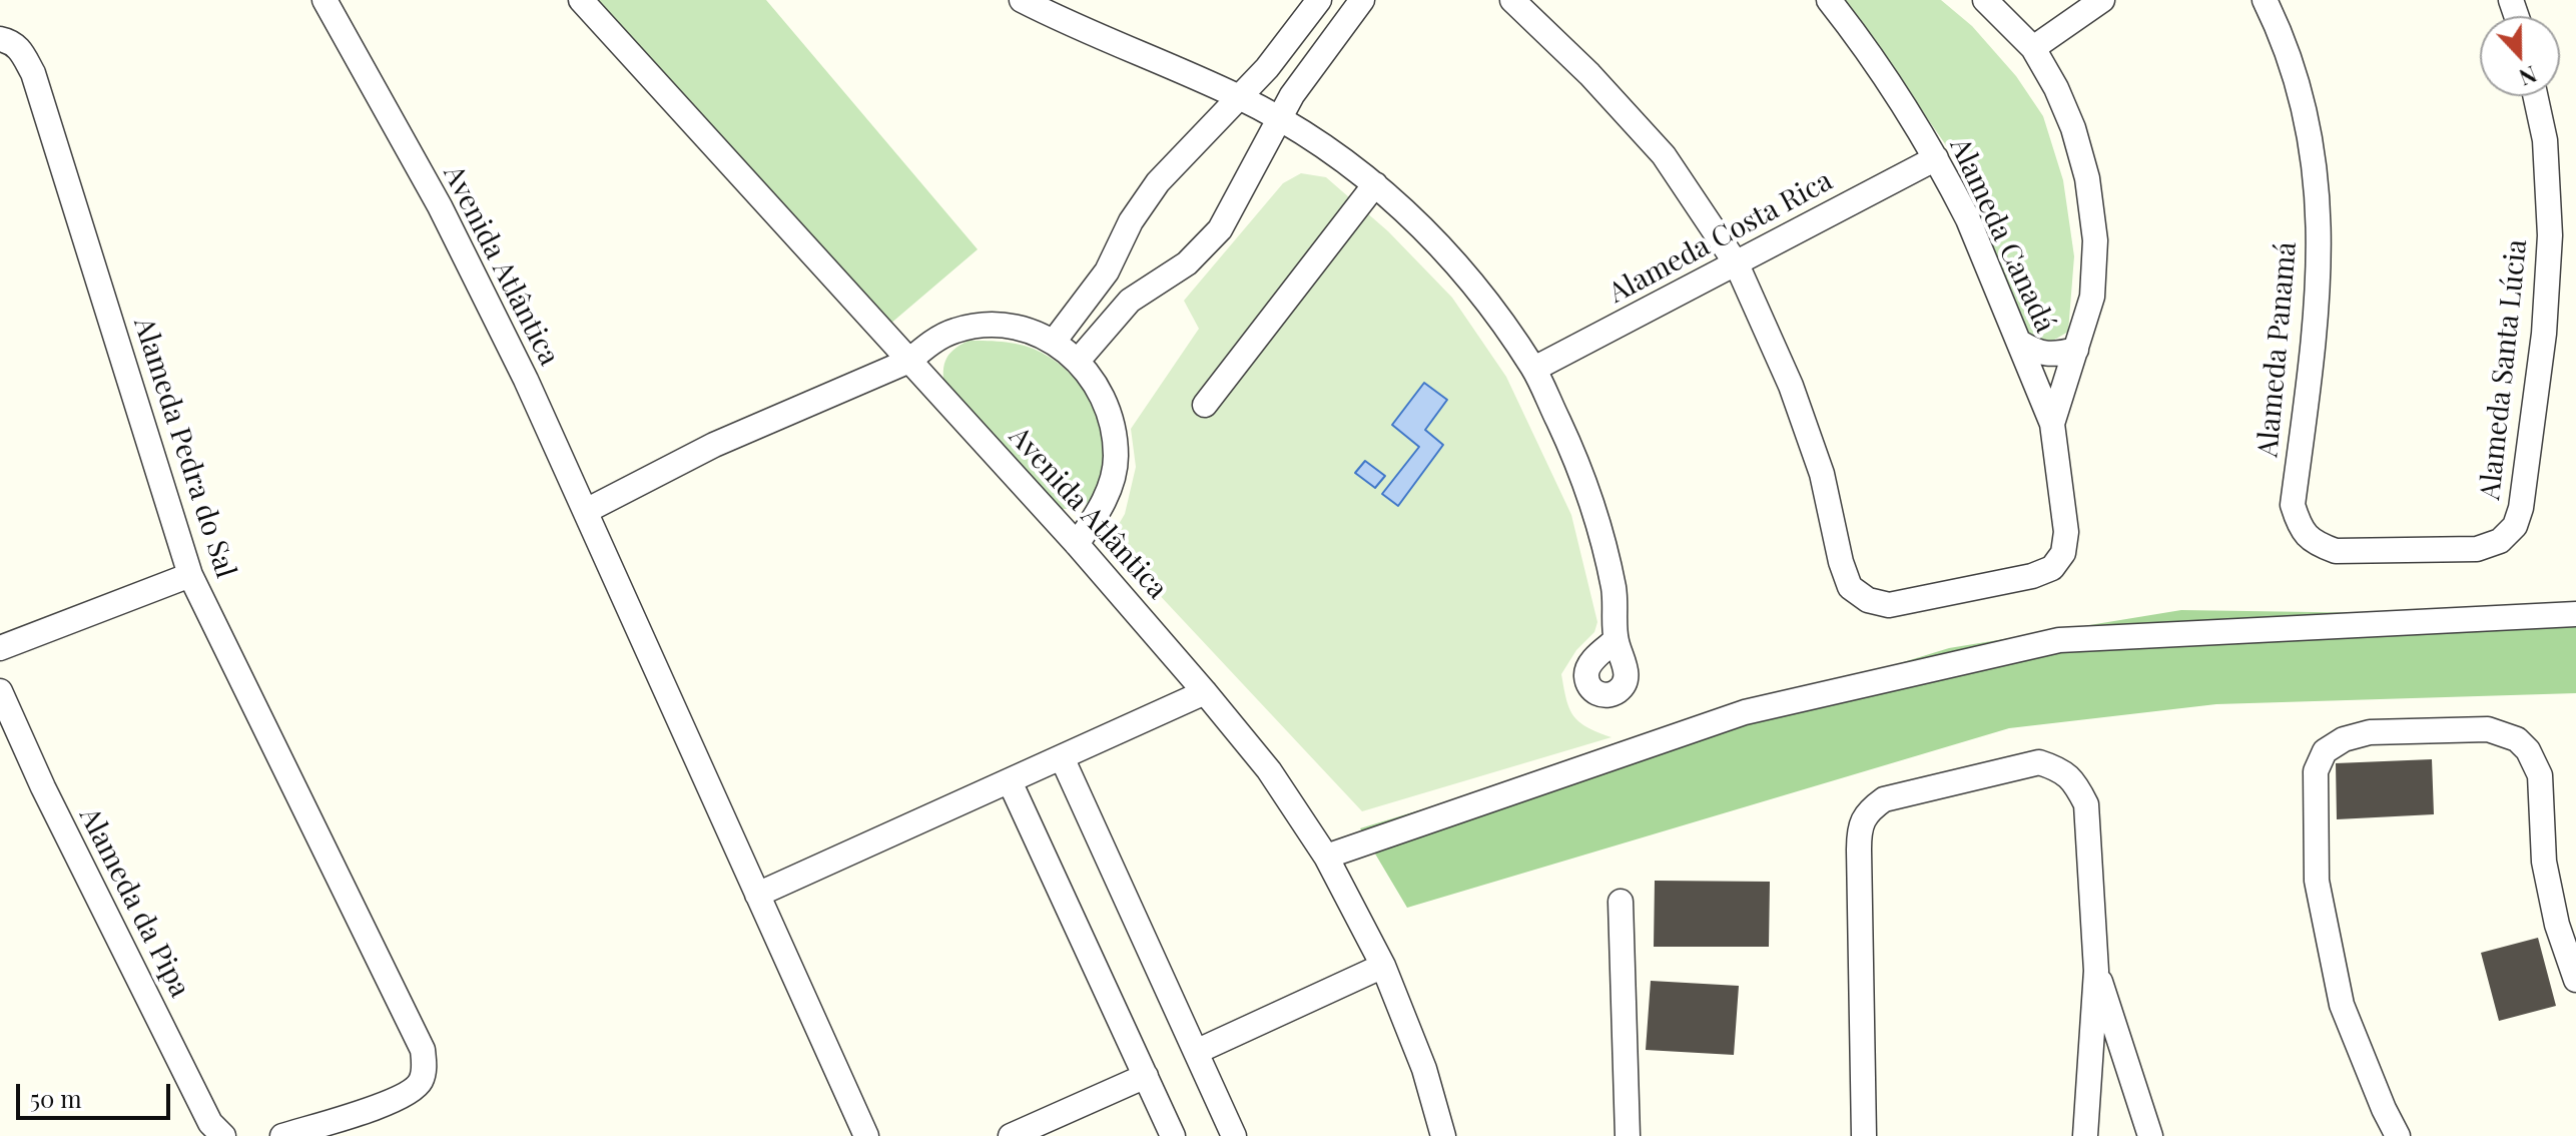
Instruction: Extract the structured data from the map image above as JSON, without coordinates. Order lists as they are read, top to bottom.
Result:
{
  "streets": {
    "street": [
      "Alameda Canadá",
      "Alameda Costa Rica",
      "Avenida Atlântica",
      "Alameda Panamá",
      "Alameda Santa Lúcia",
      "Alameda Pedra do Sal",
      "Alameda da Pipa"
    ]
  },
  "crossings": [
    ["Alameda Canadá", "Alameda Costa Rica"],
    ["Alameda Panamá", "Alameda Santa Lúcia"]
  ],
  "scale_bar": "50 m",
  "north": "bottom"
}
